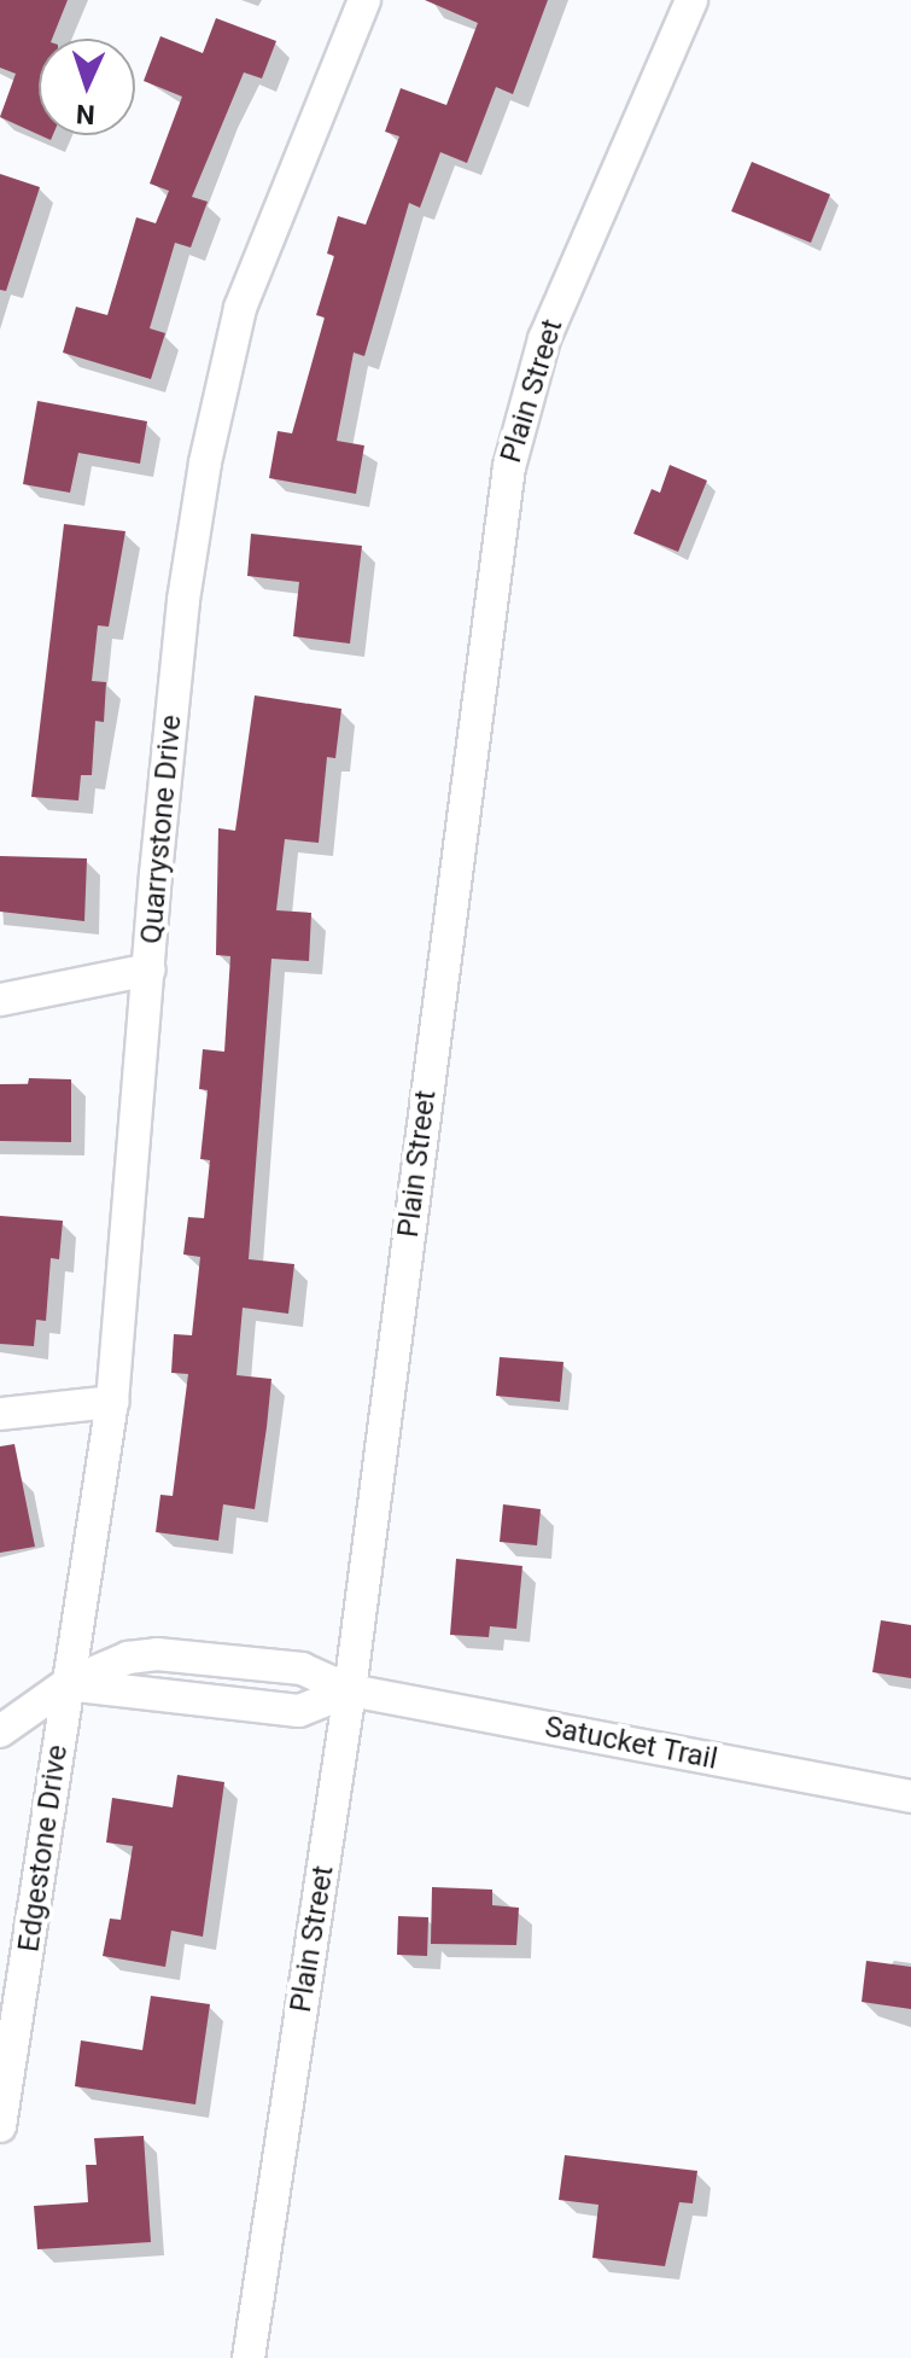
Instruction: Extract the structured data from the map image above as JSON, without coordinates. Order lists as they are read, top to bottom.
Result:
{
  "streets": {
    "street": [
      "Plain Street",
      "Quarrystone Drive",
      "Satucket Trail",
      "Edgestone Drive"
    ]
  },
  "crossings": [
    ["Plain Street", "Satucket Trail"],
    ["Quarrystone Drive", "Edgestone Drive"]
  ],
  "north": "bottom"
}
